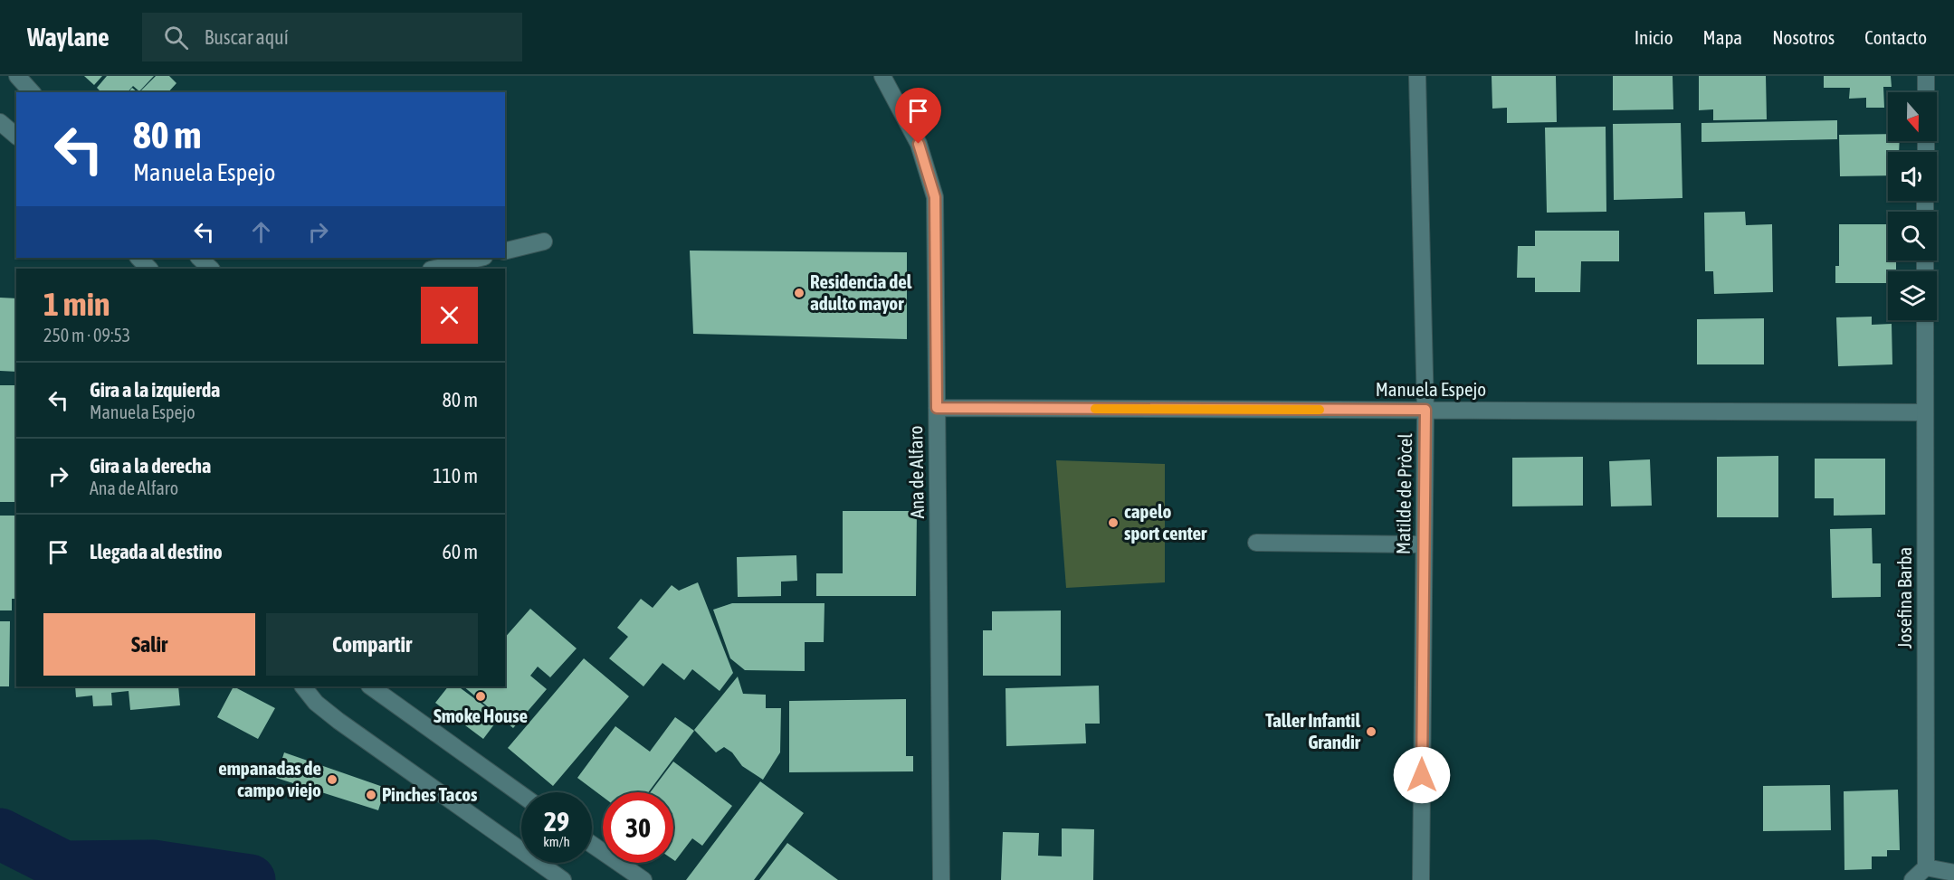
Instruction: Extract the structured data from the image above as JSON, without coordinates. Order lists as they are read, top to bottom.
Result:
{
  "streets": {
    "street": [
      "Manuela Espejo",
      "Ana de Alfaro",
      "Matilde de Pròcel",
      "Josefina Barba"
    ]
  },
  "crossings": [
    ["Manuela Espejo", "Ana de Alfaro"],
    ["Manuela Espejo", "Matilde de Pròcel"],
    ["Manuela Espejo", "Josefina Barba"]
  ],
  "places": [
    "Residencia del adulto mayor",
    "capelo sport center",
    "Smoke House",
    "Taller Infantil Grandir",
    "empanadas de campo viejo",
    "Pinches Tacos"
  ],
  "north": "bottom",
  "page": {
    "header": "Waylane",
    "search": "Buscar aquí",
    "nav": [
      "Inicio",
      "Mapa",
      "Nosotros",
      "Contacto"
    ],
    "turn": ["80 m", "Manuela Espejo"],
    "heading": ["1 min", "250 m · 09:53"],
    "list": [
      {
        "name": "Gira a la izquierda",
        "note": "Manuela Espejo",
        "value": "80 m"
      },
      {
        "name": "Gira a la derecha",
        "note": "Ana de Alfaro",
        "value": "110 m"
      },
      {
        "name": "Llegada al destino",
        "value": "60 m"
      }
    ],
    "buttons": ["Salir", "Compartir"],
    "speed": "29 km/h",
    "limit": "30"
  }
}
